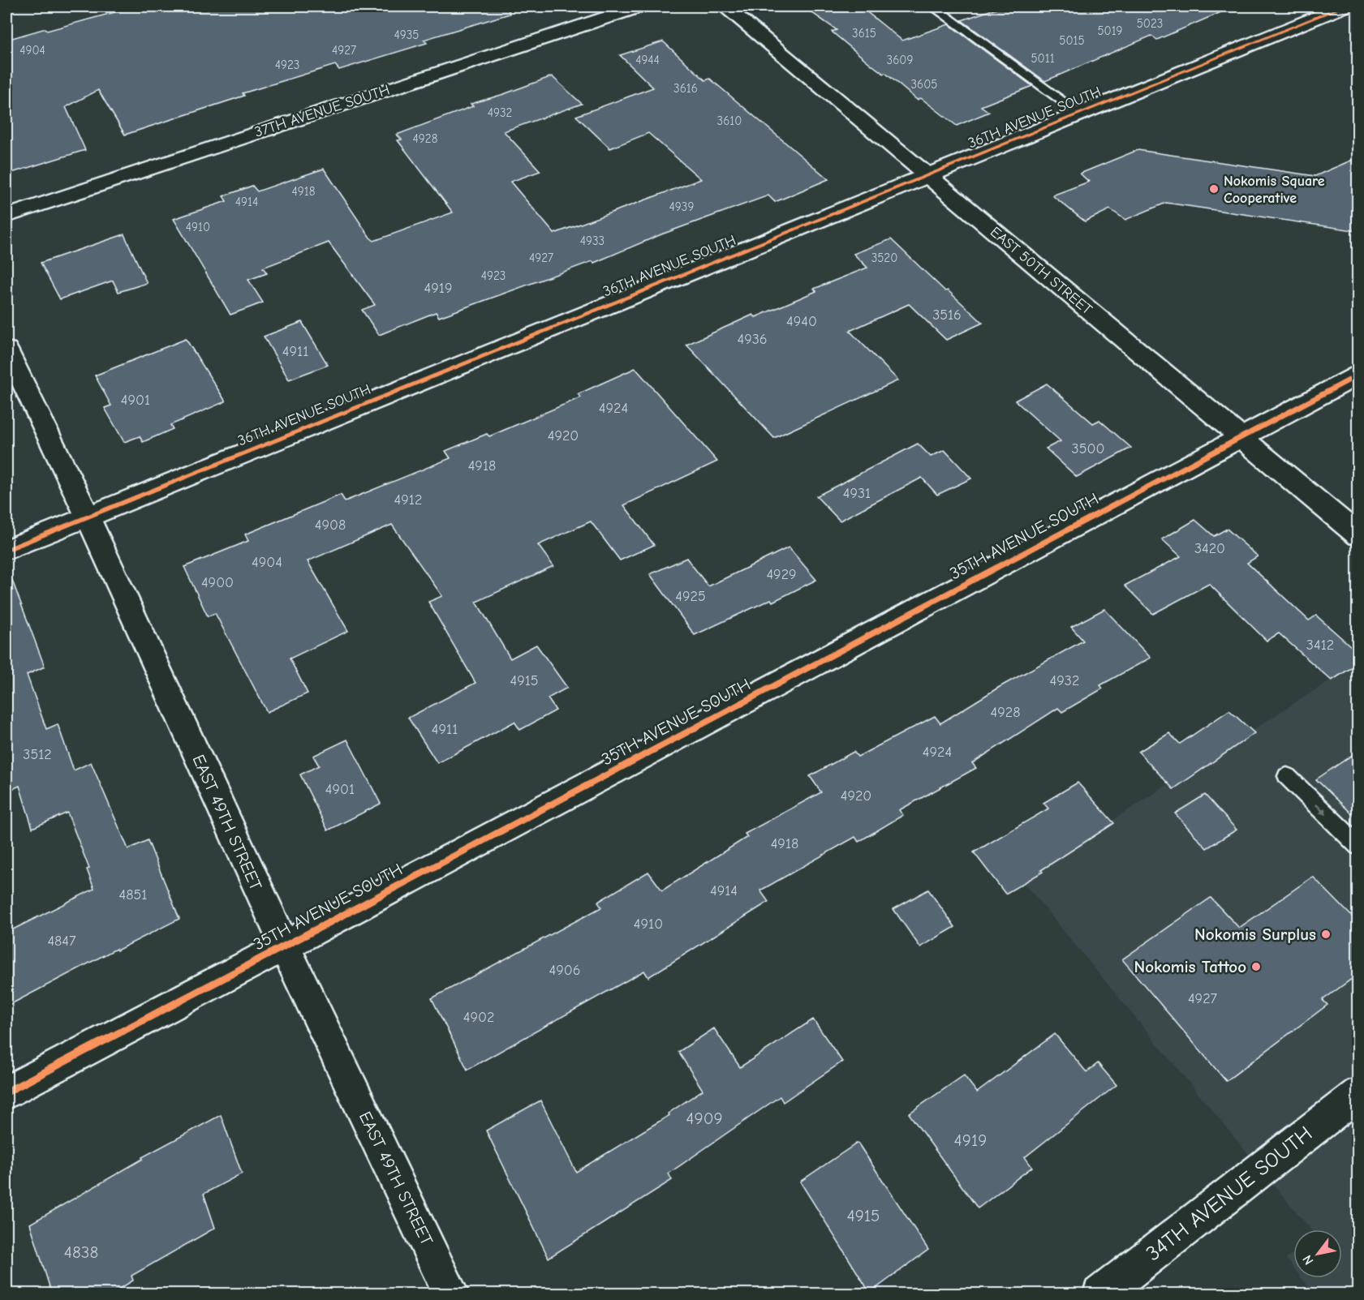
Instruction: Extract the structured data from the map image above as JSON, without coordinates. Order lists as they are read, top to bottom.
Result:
{
  "streets": {
    "street": [
      "37TH AVENUE SOUTH",
      "36TH AVENUE SOUTH",
      "EAST 50TH STREET",
      "35TH AVENUE SOUTH",
      "EAST 49TH STREET",
      "34TH AVENUE SOUTH"
    ]
  },
  "crossings": [
    ["36TH AVENUE SOUTH", "EAST 50TH STREET"],
    ["36TH AVENUE SOUTH", "EAST 49TH STREET"],
    ["EAST 50TH STREET", "35TH AVENUE SOUTH"],
    ["35TH AVENUE SOUTH", "EAST 49TH STREET"]
  ],
  "places": ["Nokomis Square Cooperative", "Nokomis Surplus", "Nokomis Tattoo"],
  "house_numbers": [
    "5023",
    "5019",
    "3615",
    "4935",
    "5015",
    "4904",
    "4927",
    "5011",
    "4944",
    "3609",
    "4923",
    "3605",
    "3616",
    "4932",
    "3610",
    "4928",
    "4918",
    "4914",
    "4939",
    "4910",
    "4933",
    "4927",
    "3520",
    "4923",
    "4919",
    "3516",
    "4940",
    "4936",
    "4911",
    "4901",
    "4924",
    "4920",
    "3500",
    "4918",
    "4931",
    "4912",
    "4908",
    "3420",
    "4904",
    "4929",
    "4900",
    "4925",
    "3412",
    "4915",
    "4932",
    "4928",
    "4911",
    "4924",
    "3512",
    "4901",
    "4920",
    "4918",
    "4914",
    "4851",
    "4910",
    "4847",
    "4906",
    "4927",
    "4902",
    "4909",
    "4919",
    "4915",
    "4838"
  ],
  "north": "bottom left"
}
